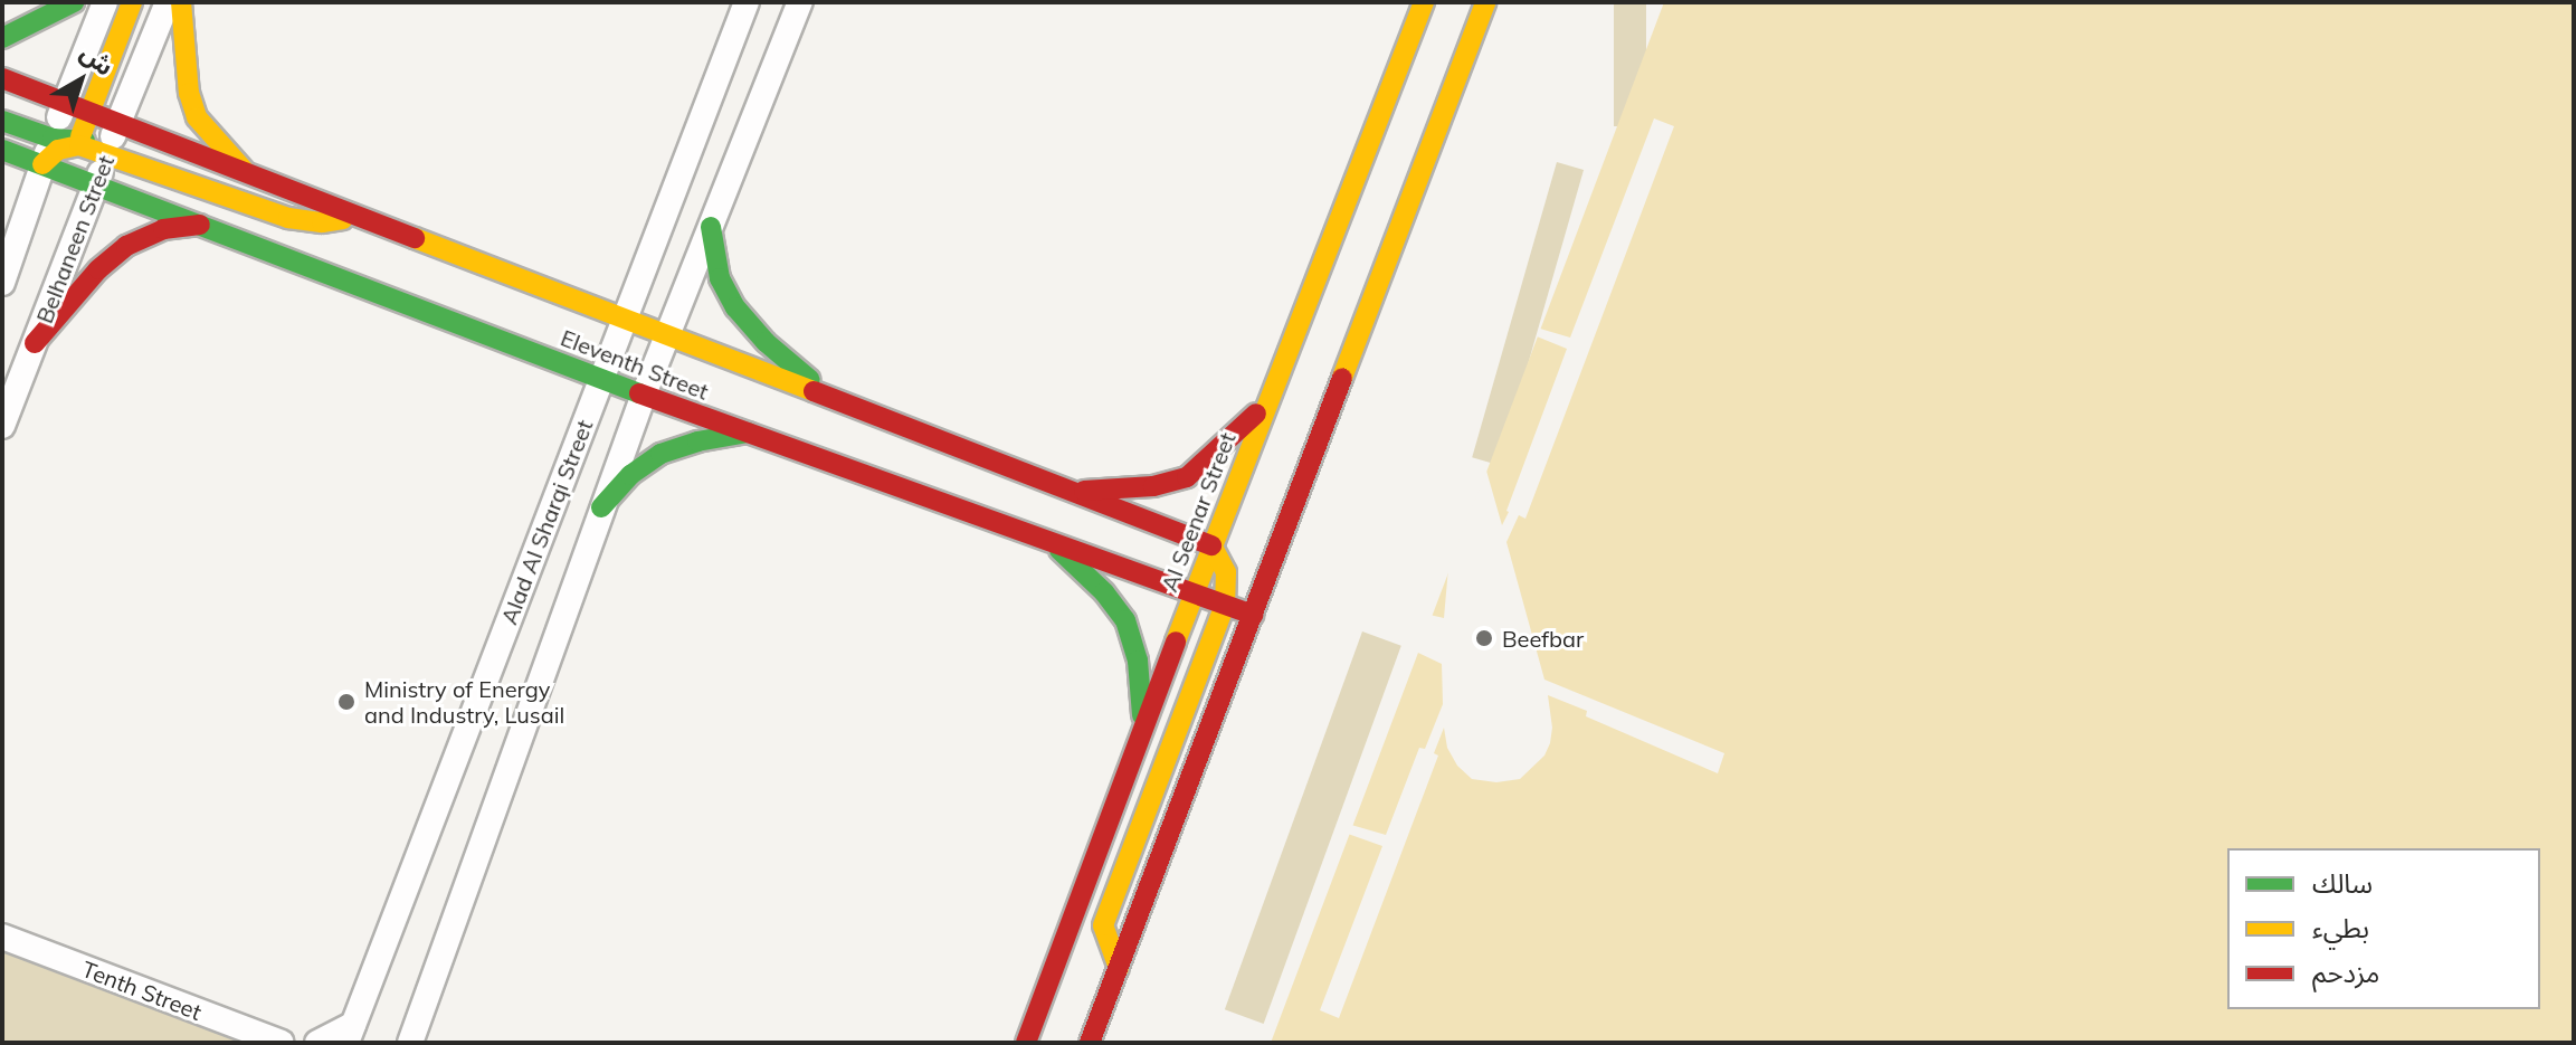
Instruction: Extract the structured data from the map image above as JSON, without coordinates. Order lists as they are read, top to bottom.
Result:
{
  "streets": {
    "street": [
      "Belhaneen Street",
      "Eleventh Street",
      "Al Seenar Street",
      "Alad Al Sharqi Street",
      "Tenth Street"
    ]
  },
  "crossings": [
    ["Belhaneen Street", "Eleventh Street"],
    ["Eleventh Street", "Al Seenar Street"],
    ["Eleventh Street", "Alad Al Sharqi Street"]
  ],
  "places": ["Beefbar", "Ministry of Energy and Industry, Lusail"],
  "legend": ["سالك", "بطيء", "مزدحم"],
  "north": "top right"
}
